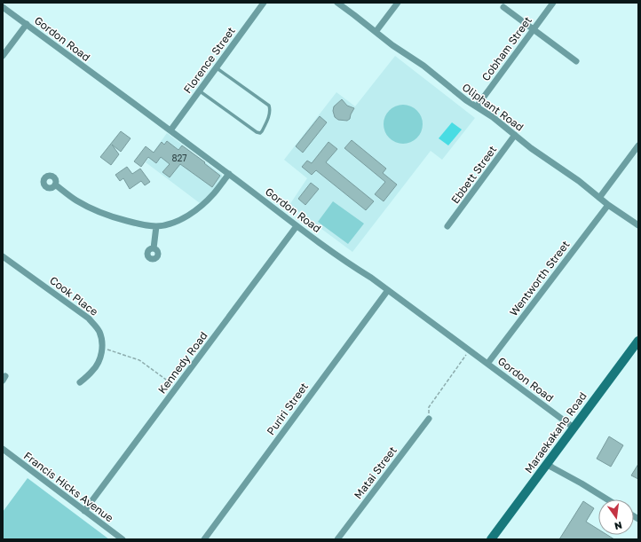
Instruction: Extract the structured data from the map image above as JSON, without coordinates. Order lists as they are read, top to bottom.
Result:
{
  "streets": {
    "main road": ["Maraekakaho Road"],
    "street": [
      "Gordon Road",
      "Cobham Street",
      "Florence Street",
      "Oliphant Road",
      "Ebbett Street",
      "Wentworth Street",
      "Cook Place",
      "Kennedy Road",
      "Puriri Street",
      "Matai Street",
      "Francis Hicks Avenue"
    ]
  },
  "crossings": [
    ["Gordon Road", "Florence Street"],
    ["Gordon Road", "Wentworth Street"],
    ["Gordon Road", "Kennedy Road"],
    ["Gordon Road", "Puriri Street"],
    ["Gordon Road", "Maraekakaho Road"],
    ["Cobham Street", "Oliphant Road"],
    ["Oliphant Road", "Ebbett Street"],
    ["Oliphant Road", "Wentworth Street"],
    ["Kennedy Road", "Francis Hicks Avenue"]
  ],
  "house_numbers": ["827"],
  "north": "bottom"
}
